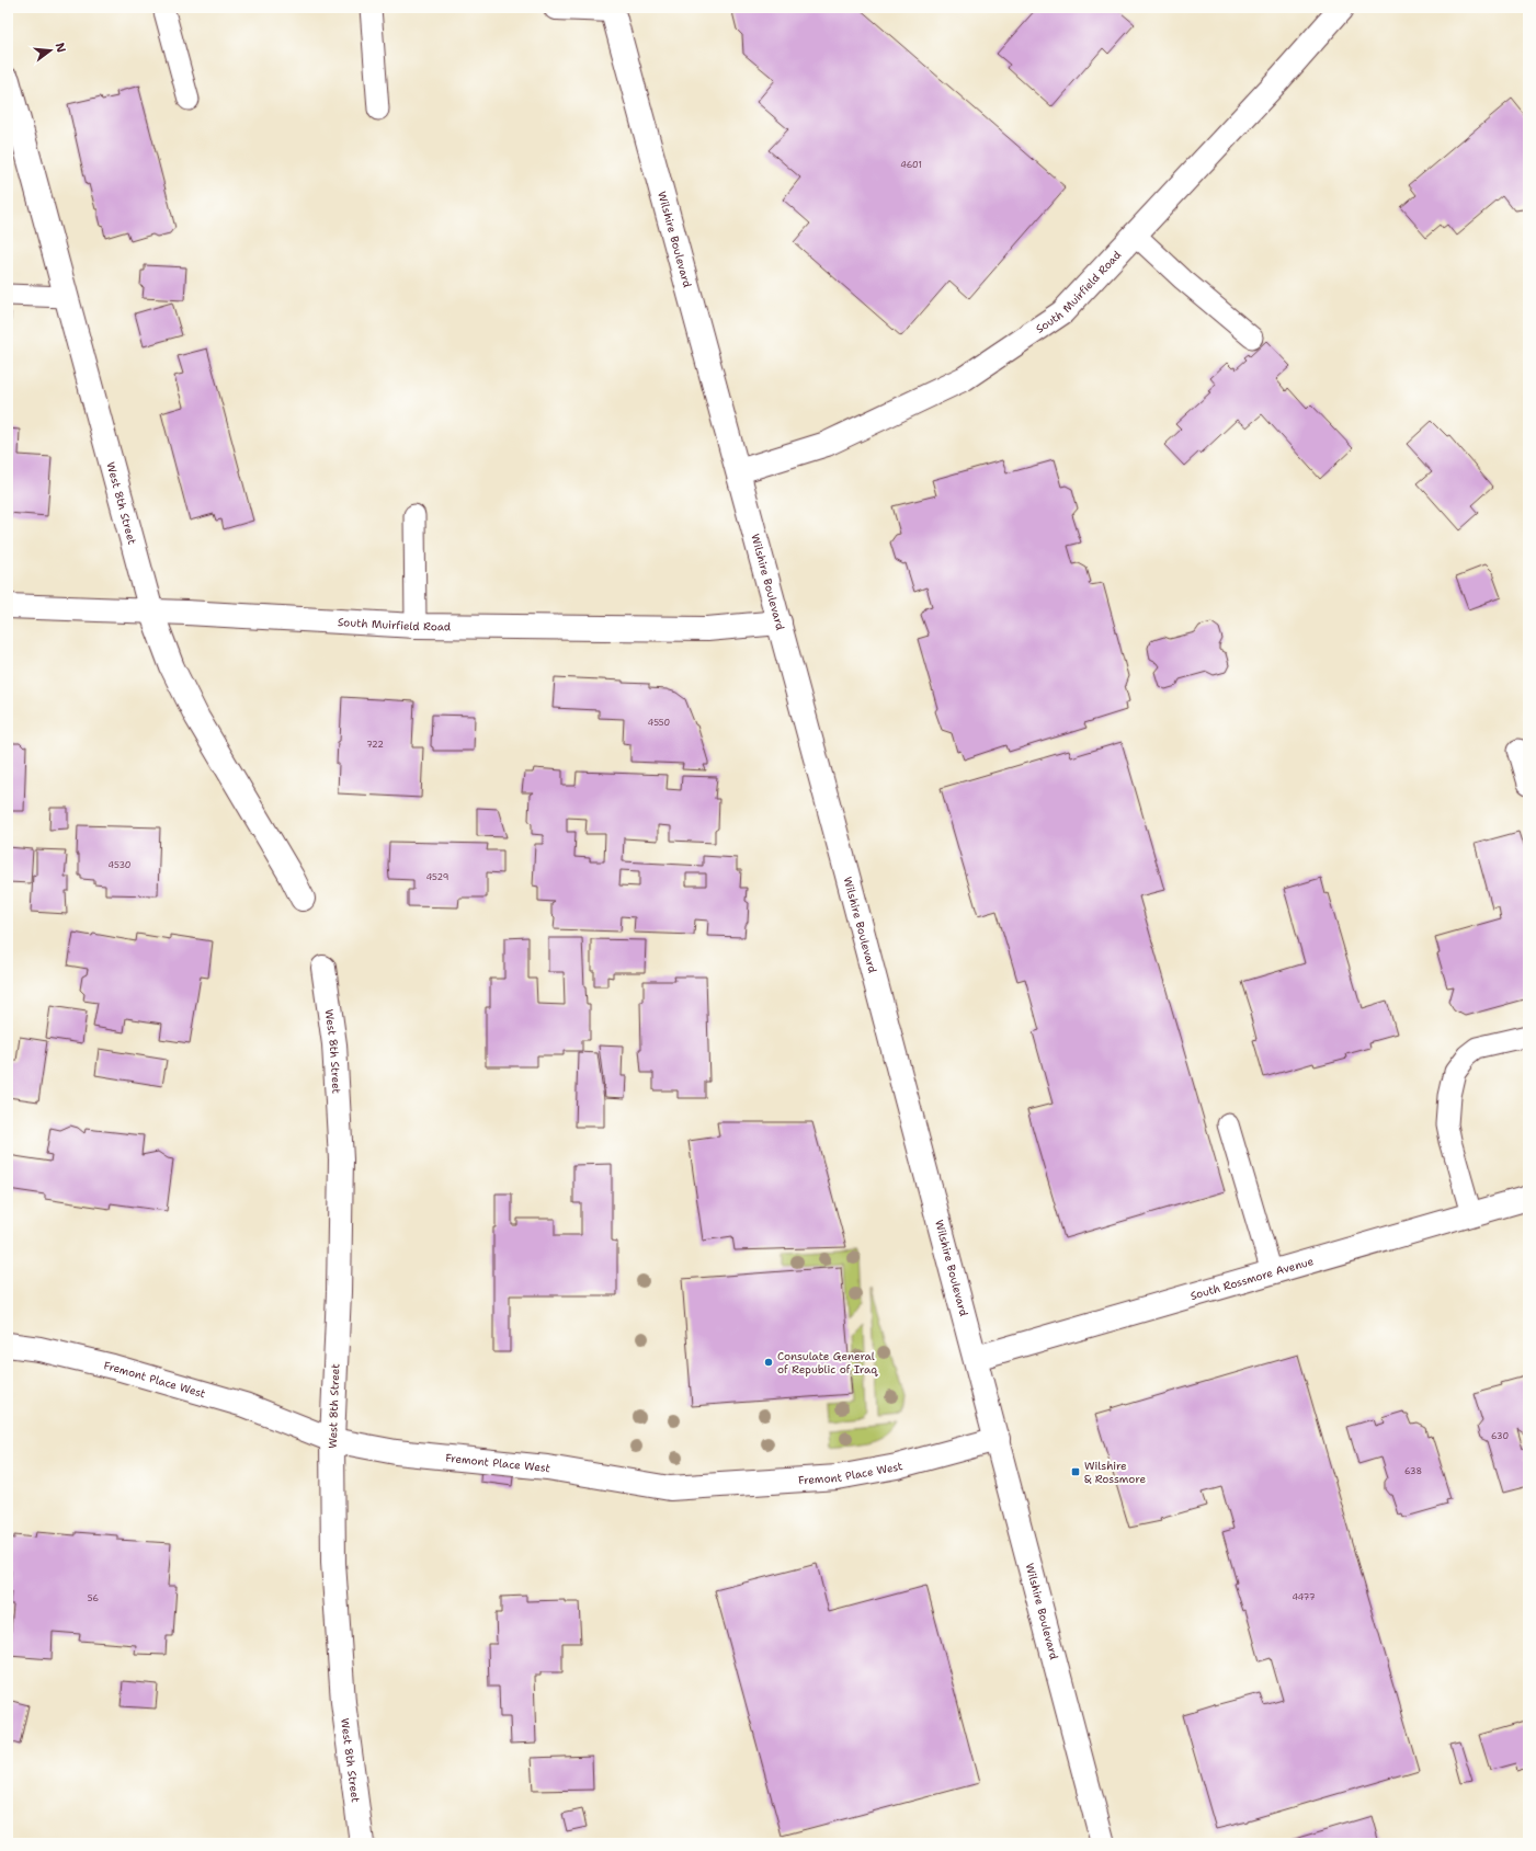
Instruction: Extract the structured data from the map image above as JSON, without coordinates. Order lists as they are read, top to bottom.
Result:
{
  "streets": {
    "street": [
      "Wilshire Boulevard",
      "South Muirfield Road",
      "West 8th Street",
      "South Rossmore Avenue",
      "Fremont Place West"
    ]
  },
  "crossings": [
    ["Wilshire Boulevard", "South Muirfield Road"],
    ["Wilshire Boulevard", "South Rossmore Avenue"],
    ["Wilshire Boulevard", "Fremont Place West"],
    ["South Muirfield Road", "West 8th Street"],
    ["West 8th Street", "Fremont Place West"]
  ],
  "places": {
    "other": ["Consulate General of Republic of Iraq"],
    "transit": ["Wilshire & Rossmore"]
  },
  "house_numbers": [
    "4601",
    "4550",
    "722",
    "4530",
    "4529",
    "630",
    "638",
    "4477",
    "56"
  ],
  "north": "right"
}
